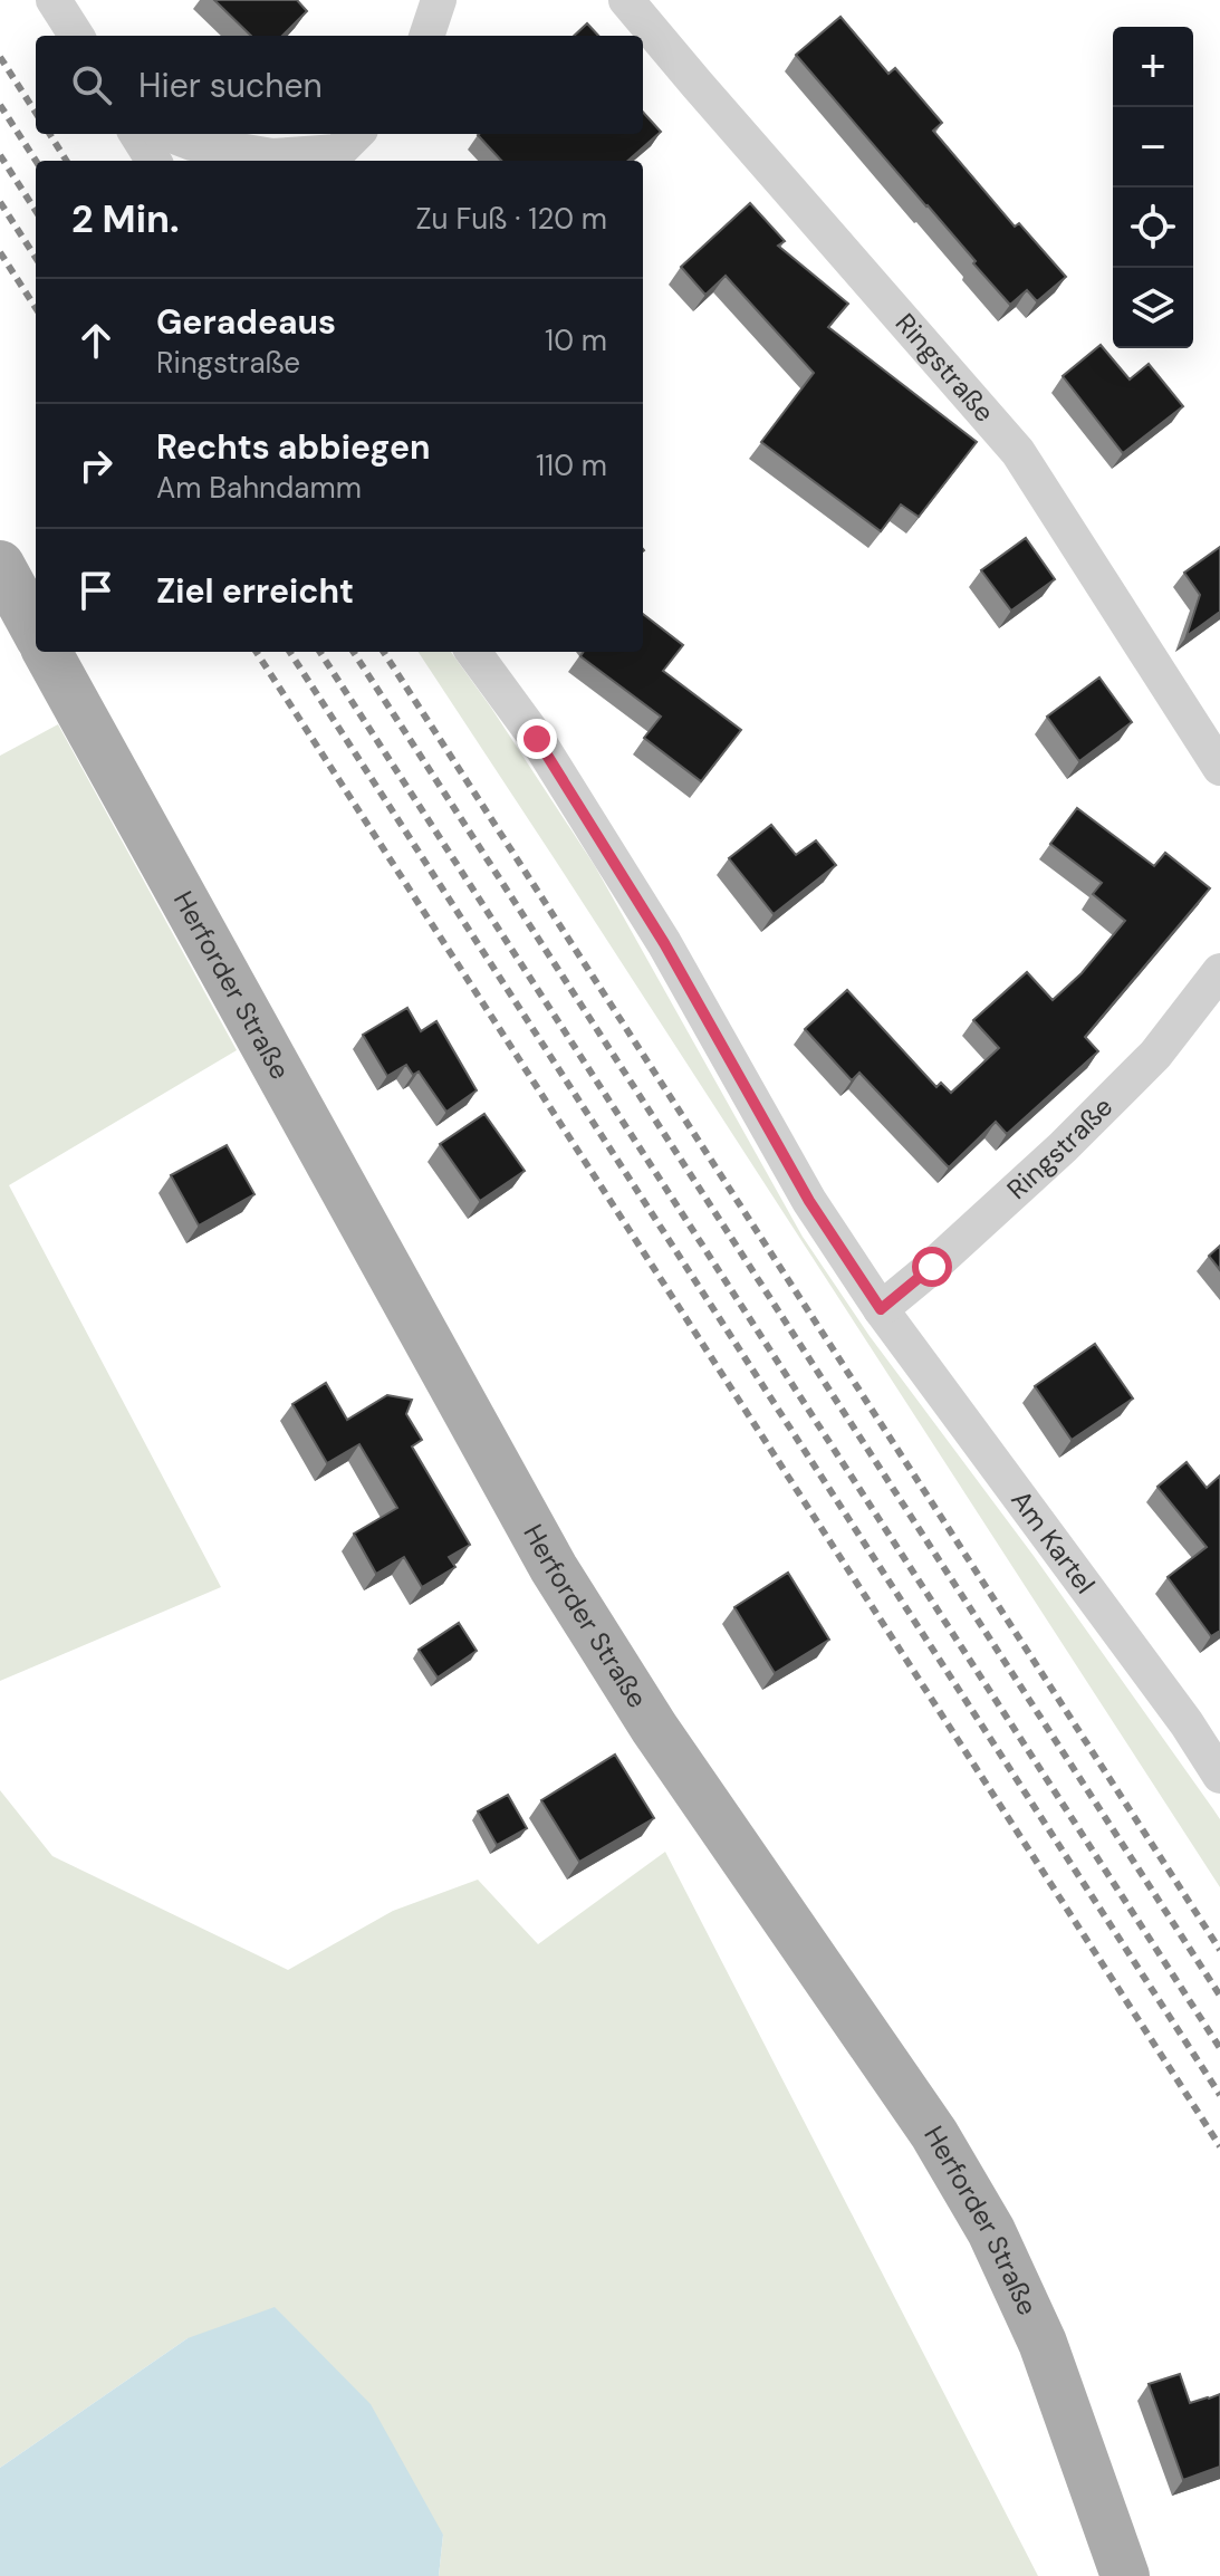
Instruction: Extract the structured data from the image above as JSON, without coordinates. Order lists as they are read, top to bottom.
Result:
{
  "streets": {
    "main road": ["Herforder Straße"],
    "street": ["Ringstraße", "Am Kartel"]
  },
  "crossings": [
    ["Ringstraße", "Am Kartel"]
  ],
  "page": {
    "map_buttons": ["+", "−"],
    "search": "Hier suchen",
    "heading": ["2 Min.", "Zu Fuß · 120 m"],
    "list": [
      ["Geradeaus", "Ringstraße", "10 m"],
      ["Rechts abbiegen", "Am Bahndamm", "110 m"],
      "Ziel erreicht"
    ]
  }
}
